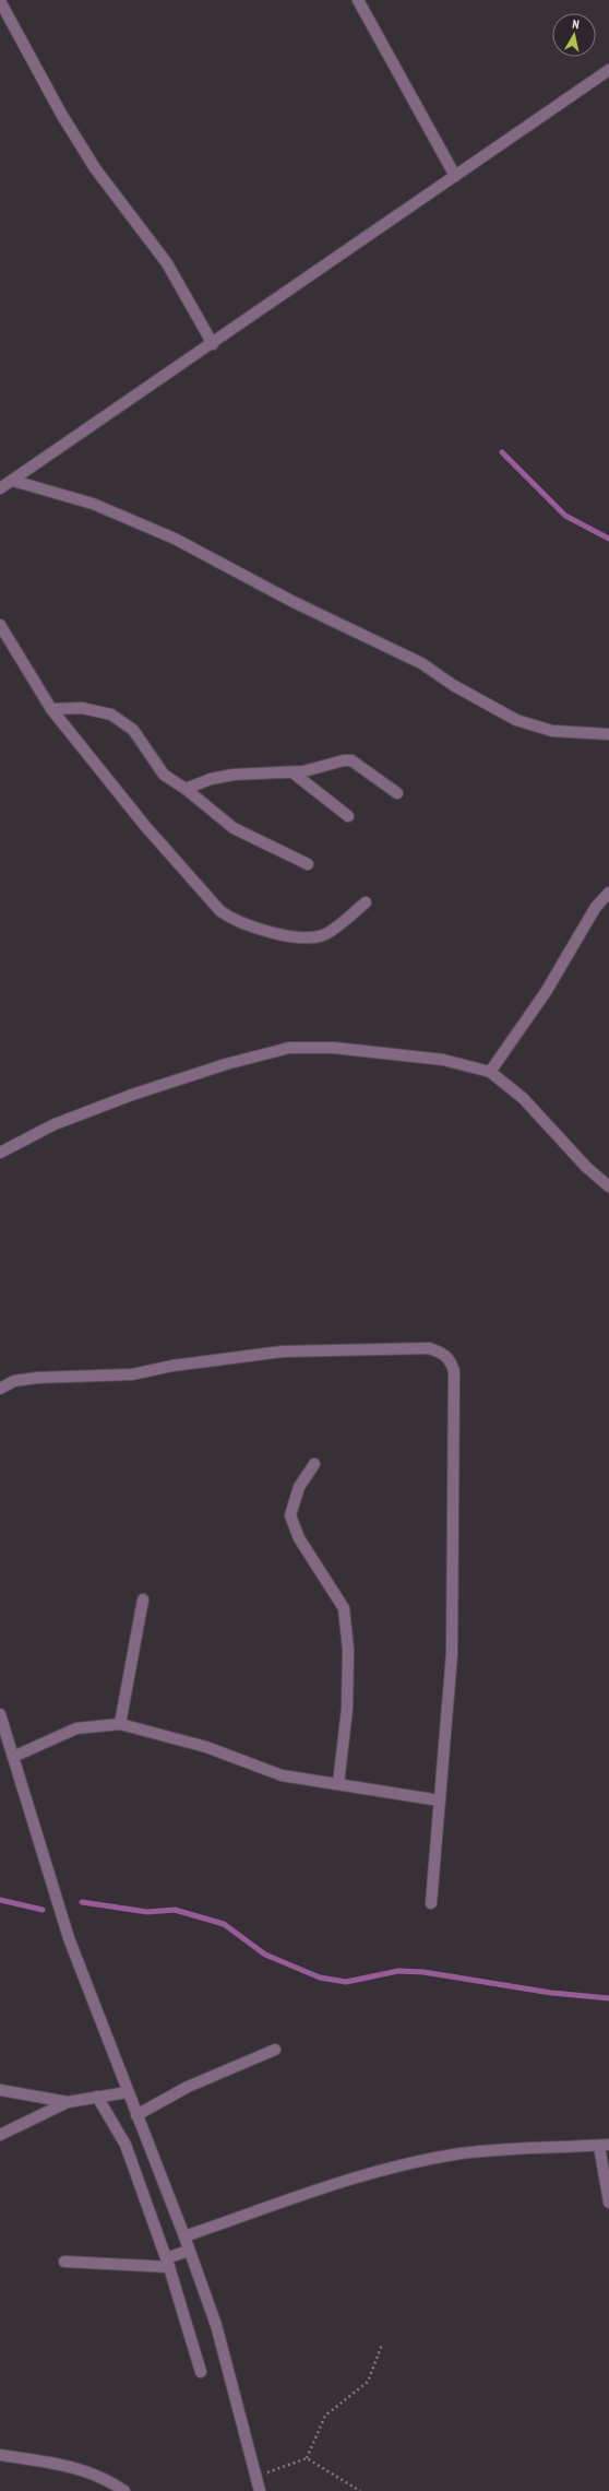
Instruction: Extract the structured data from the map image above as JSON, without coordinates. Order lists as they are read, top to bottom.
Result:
{
  "north": "top"
}
